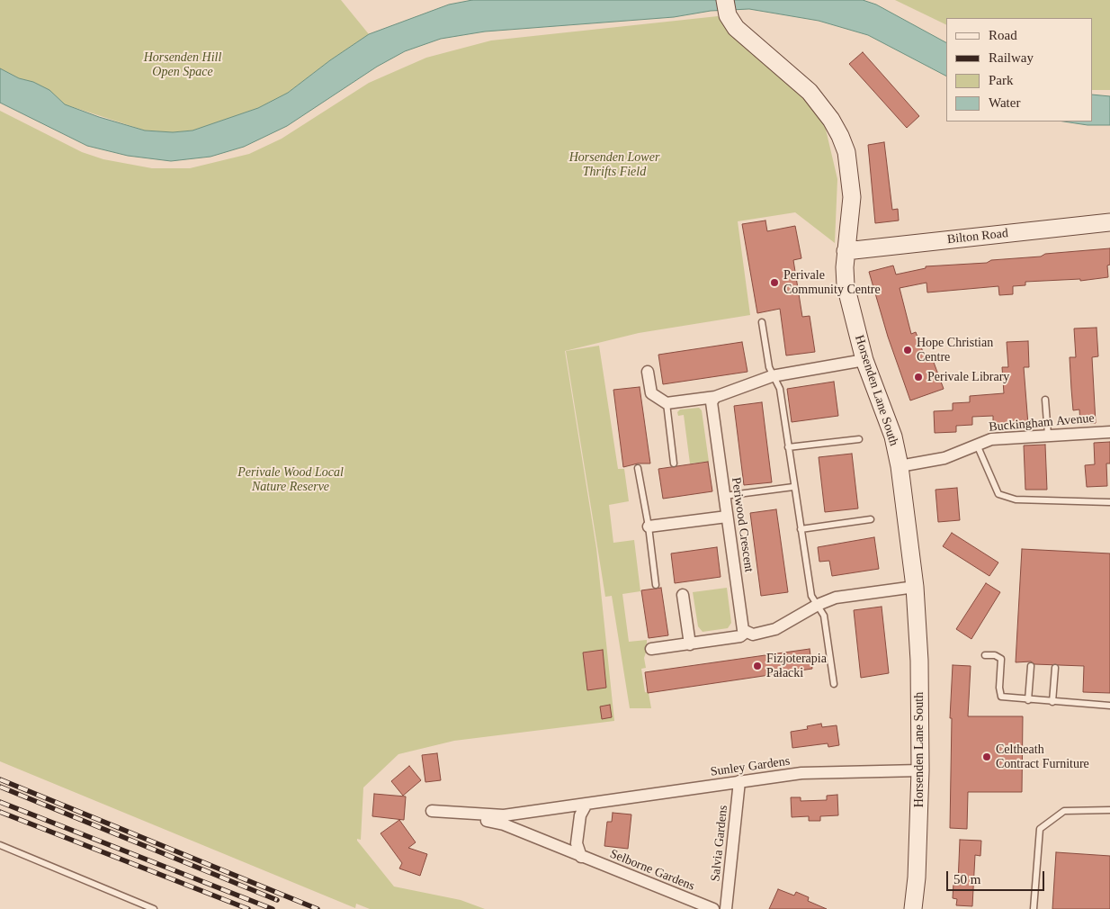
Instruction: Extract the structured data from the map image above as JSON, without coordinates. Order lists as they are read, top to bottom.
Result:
{
  "streets": {
    "street": [
      "Bilton Road",
      "Horsenden Lane South",
      "Buckingham Avenue",
      "Periwood Crescent",
      "Sunley Gardens",
      "Salvia Gardens",
      "Selborne Gardens"
    ]
  },
  "crossings": [
    ["Bilton Road", "Horsenden Lane South"],
    ["Horsenden Lane South", "Buckingham Avenue"],
    ["Horsenden Lane South", "Sunley Gardens"],
    ["Sunley Gardens", "Salvia Gardens"],
    ["Sunley Gardens", "Selborne Gardens"]
  ],
  "parks": ["Horsenden Hill Open Space", "Horsenden Lower Thrifts Field", "Perivale Wood Local Nature Reserve"],
  "places": [
    "Perivale Community Centre",
    "Hope Christian Centre",
    "Perivale Library",
    "Fizjoterapia Pałacki",
    "Celtheath Contract Furniture"
  ],
  "legend": [
    "Road",
    "Railway",
    "Park",
    "Water"
  ],
  "scale_bar": "50 m"
}
